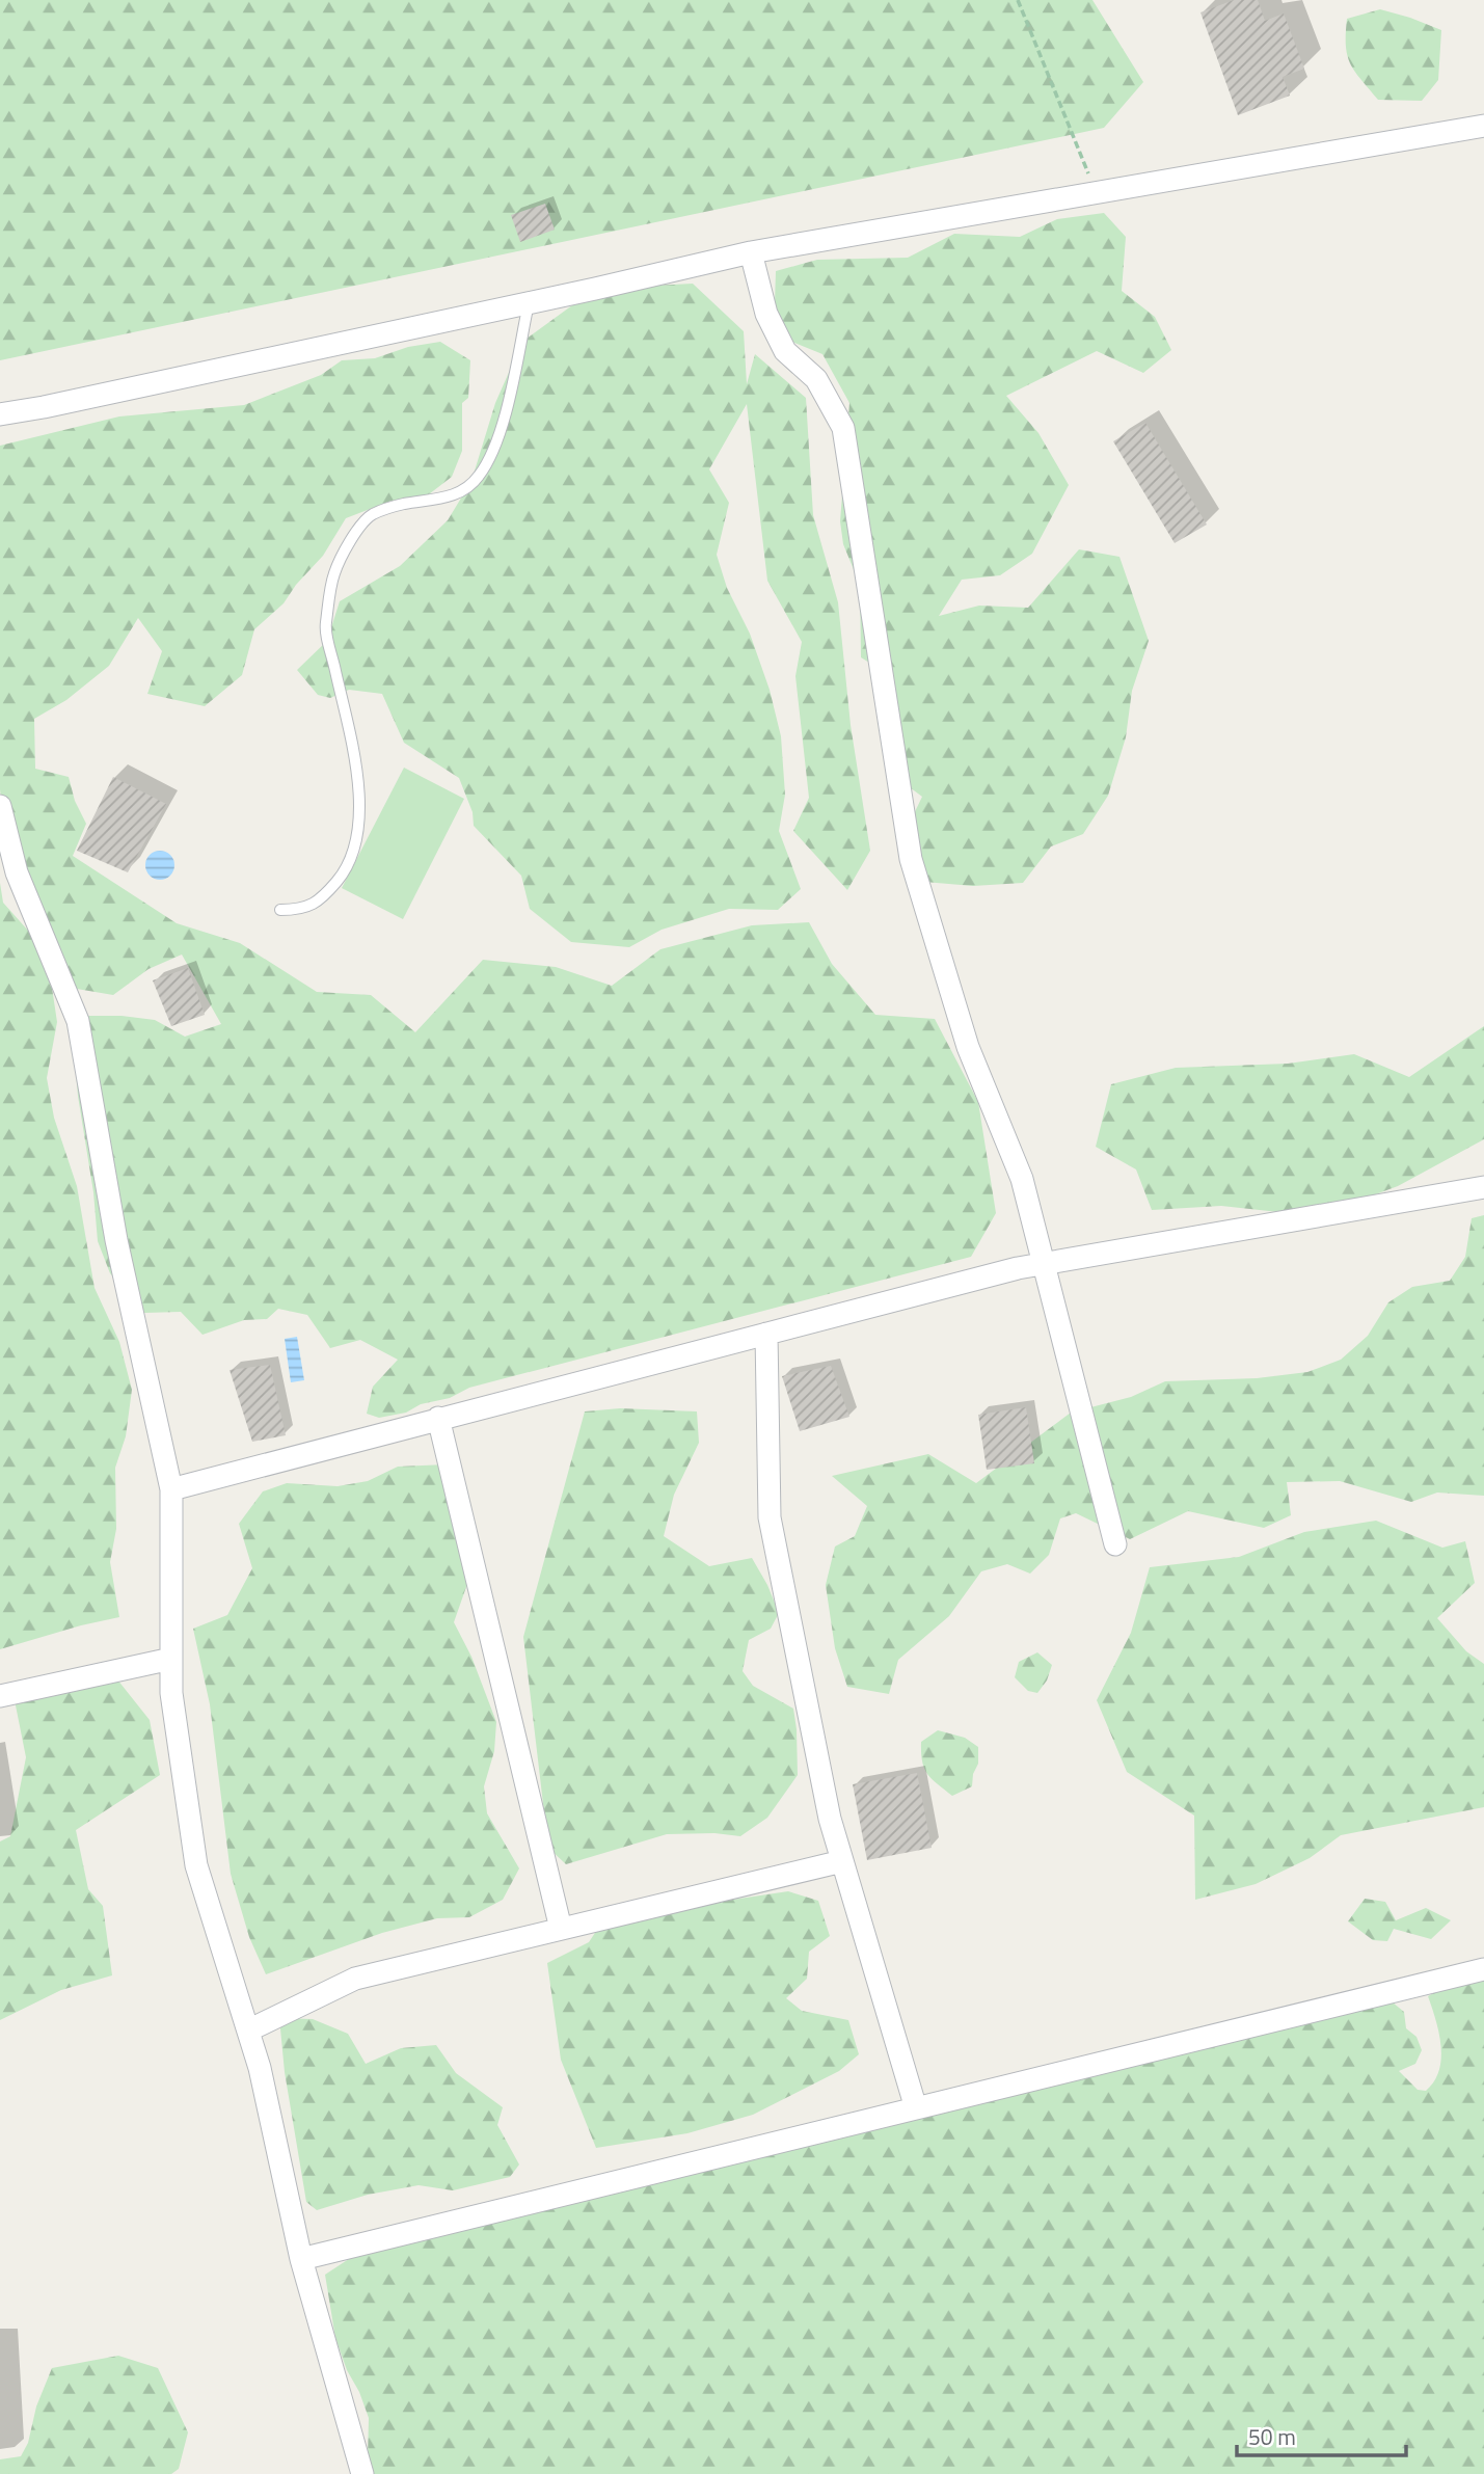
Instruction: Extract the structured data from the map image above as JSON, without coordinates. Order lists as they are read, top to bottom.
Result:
{
  "scale_bar": "50 m"
}
